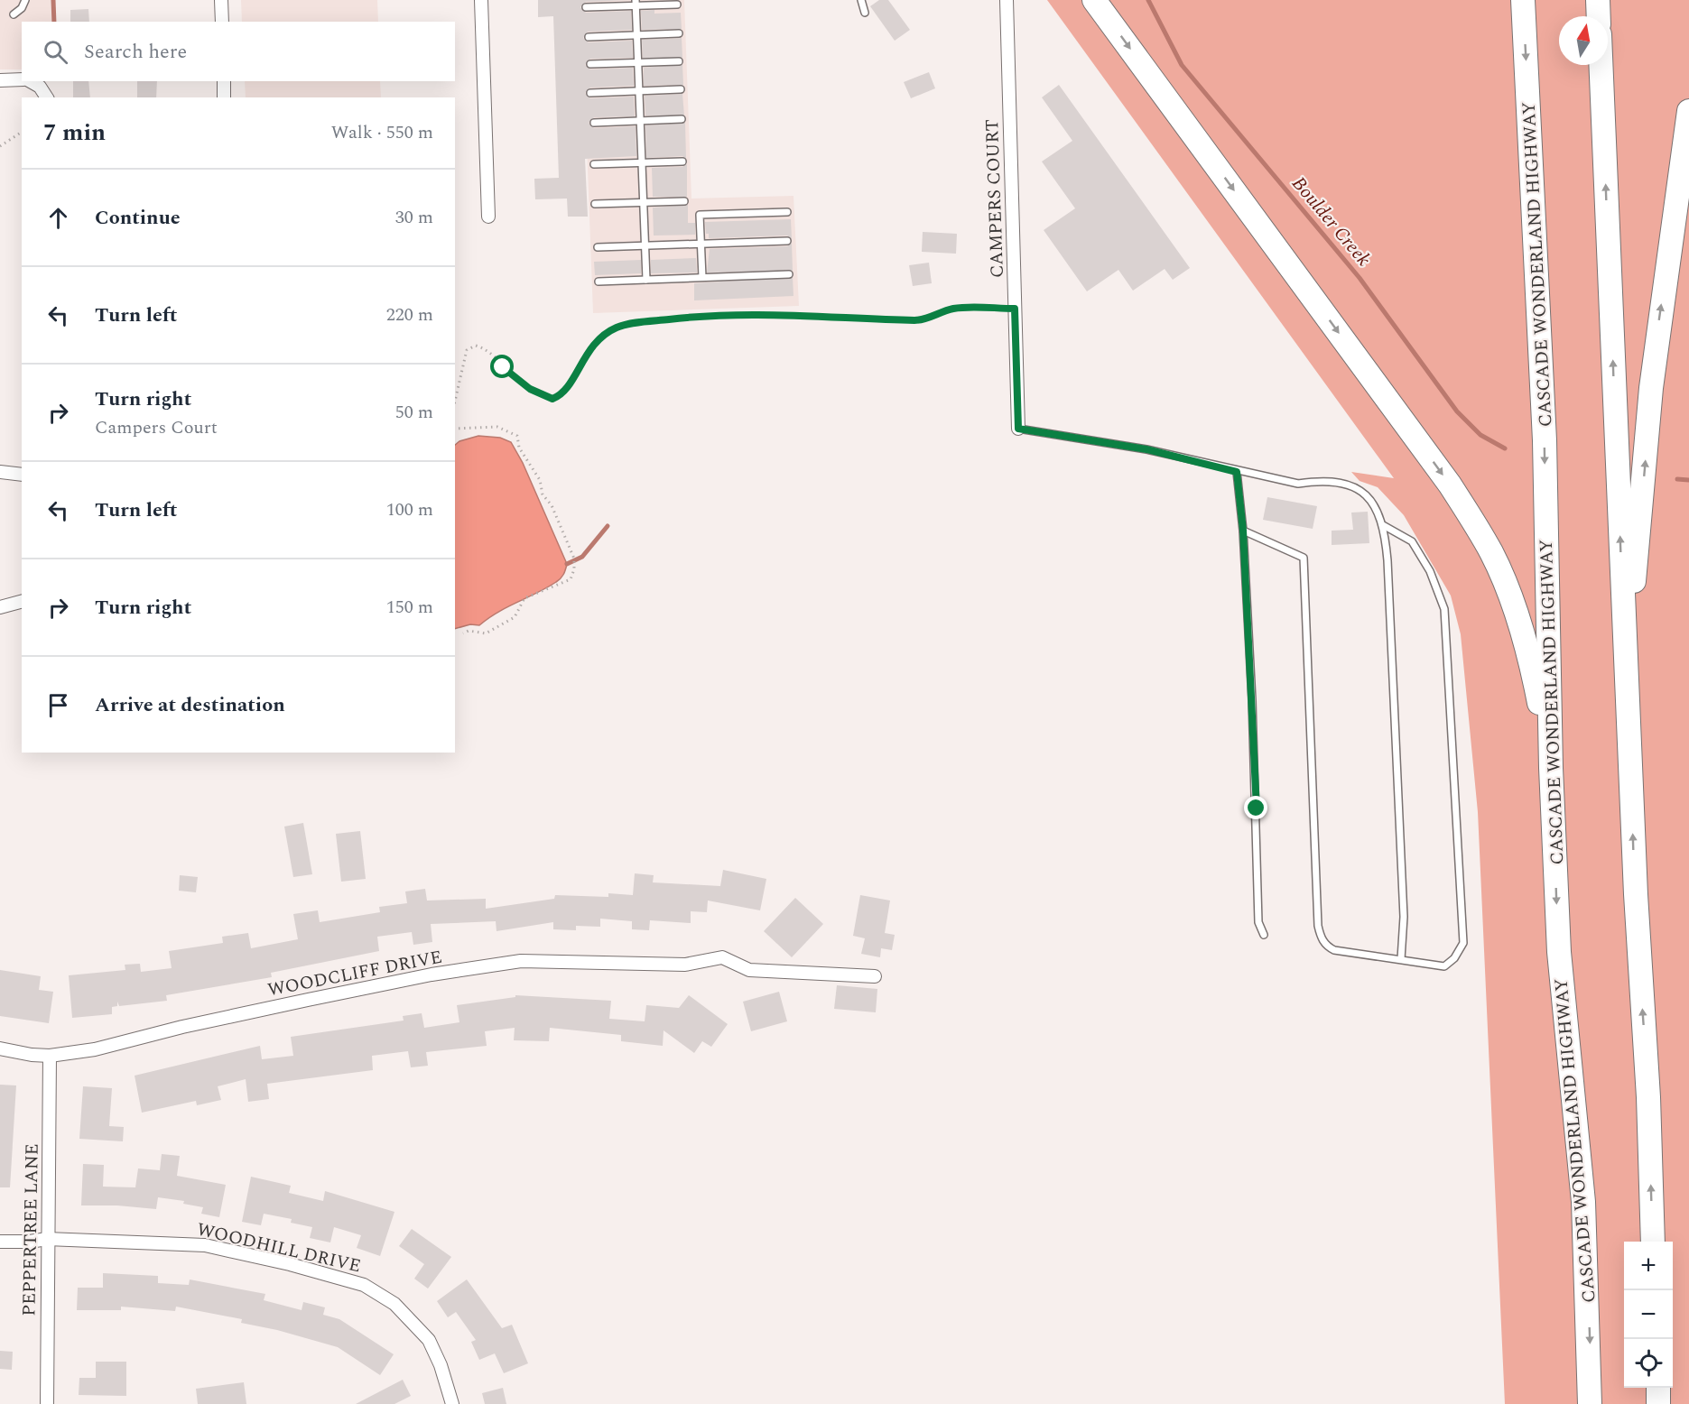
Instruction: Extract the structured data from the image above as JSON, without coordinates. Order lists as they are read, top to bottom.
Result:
{
  "streets": {
    "highway": ["CASCADE WONDERLAND HIGHWAY"],
    "street": [
      "CAMPERS COURT",
      "WOODCLIFF DRIVE",
      "PEPPERTREE LANE",
      "WOODHILL DRIVE"
    ]
  },
  "crossings": [
    ["WOODCLIFF DRIVE", "PEPPERTREE LANE"],
    ["PEPPERTREE LANE", "WOODHILL DRIVE"]
  ],
  "water": ["Boulder Creek"],
  "north": "top",
  "page": {
    "search": "Search here",
    "heading": ["7 min", "Walk · 550 m"],
    "list": [
      ["Continue", "30 m"],
      ["Turn left", "220 m"],
      ["Turn right", "Campers Court", "50 m"],
      ["Turn left", "100 m"],
      ["Turn right", "150 m"],
      "Arrive at destination"
    ],
    "map_buttons": ["+", "−"]
  }
}
